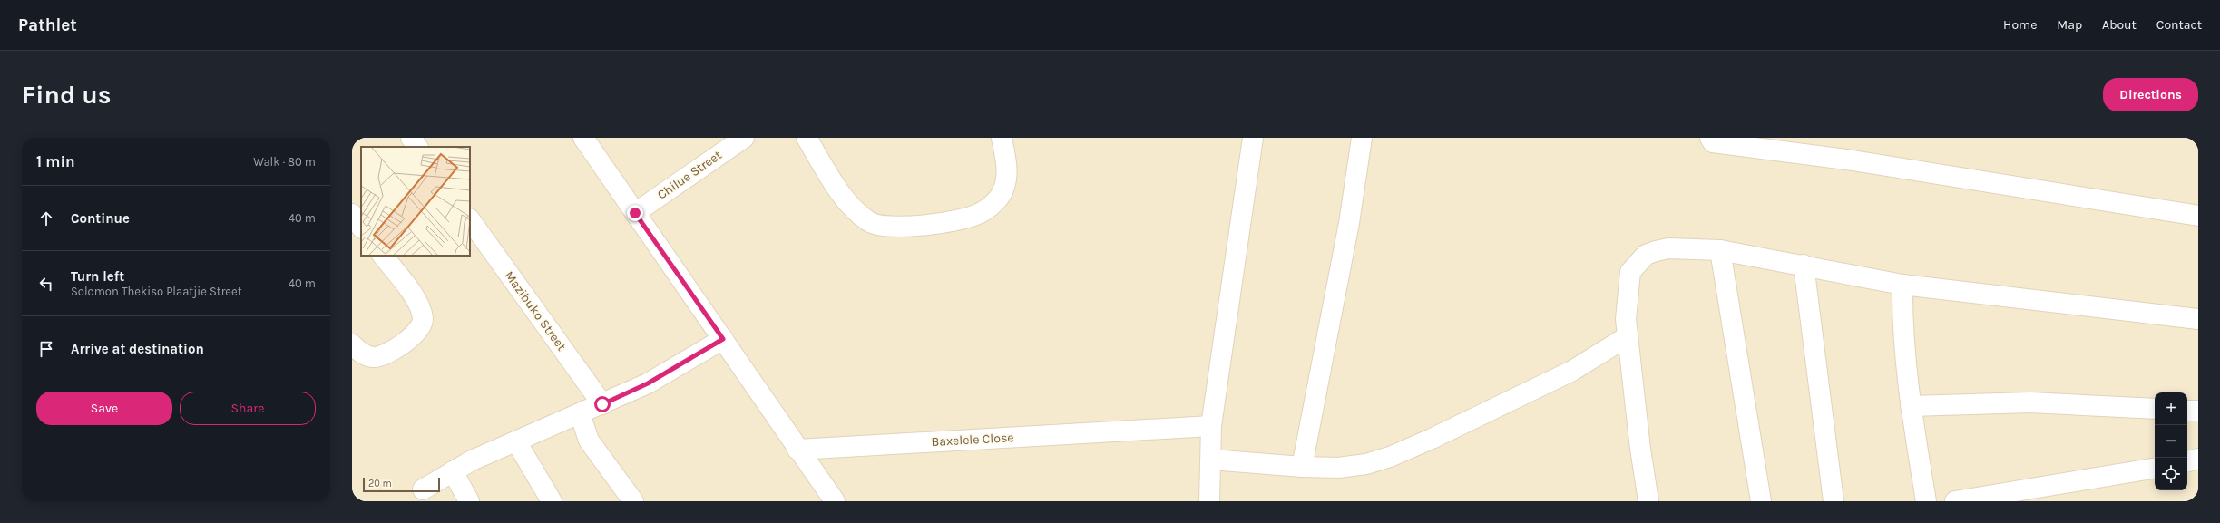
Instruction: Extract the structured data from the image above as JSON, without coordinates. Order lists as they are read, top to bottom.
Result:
{
  "streets": {
    "street": ["Chilue Street", "Mazibuko Street", "Baxelele Close"]
  },
  "scale_bar": "20 m",
  "page": {
    "header": "Pathlet",
    "nav": [
      "Home",
      "Map",
      "About",
      "Contact"
    ],
    "buttons": [
      "Directions",
      ["Save", "Share"]
    ],
    "title": "Find us",
    "heading": ["1 min", "Walk · 80 m"],
    "list": [
      ["Continue", "40 m"],
      ["Turn left", "Solomon Thekiso Plaatjie Street", "40 m"],
      "Arrive at destination"
    ],
    "map_buttons": ["+", "−"],
    "scale": "20 m"
  }
}
